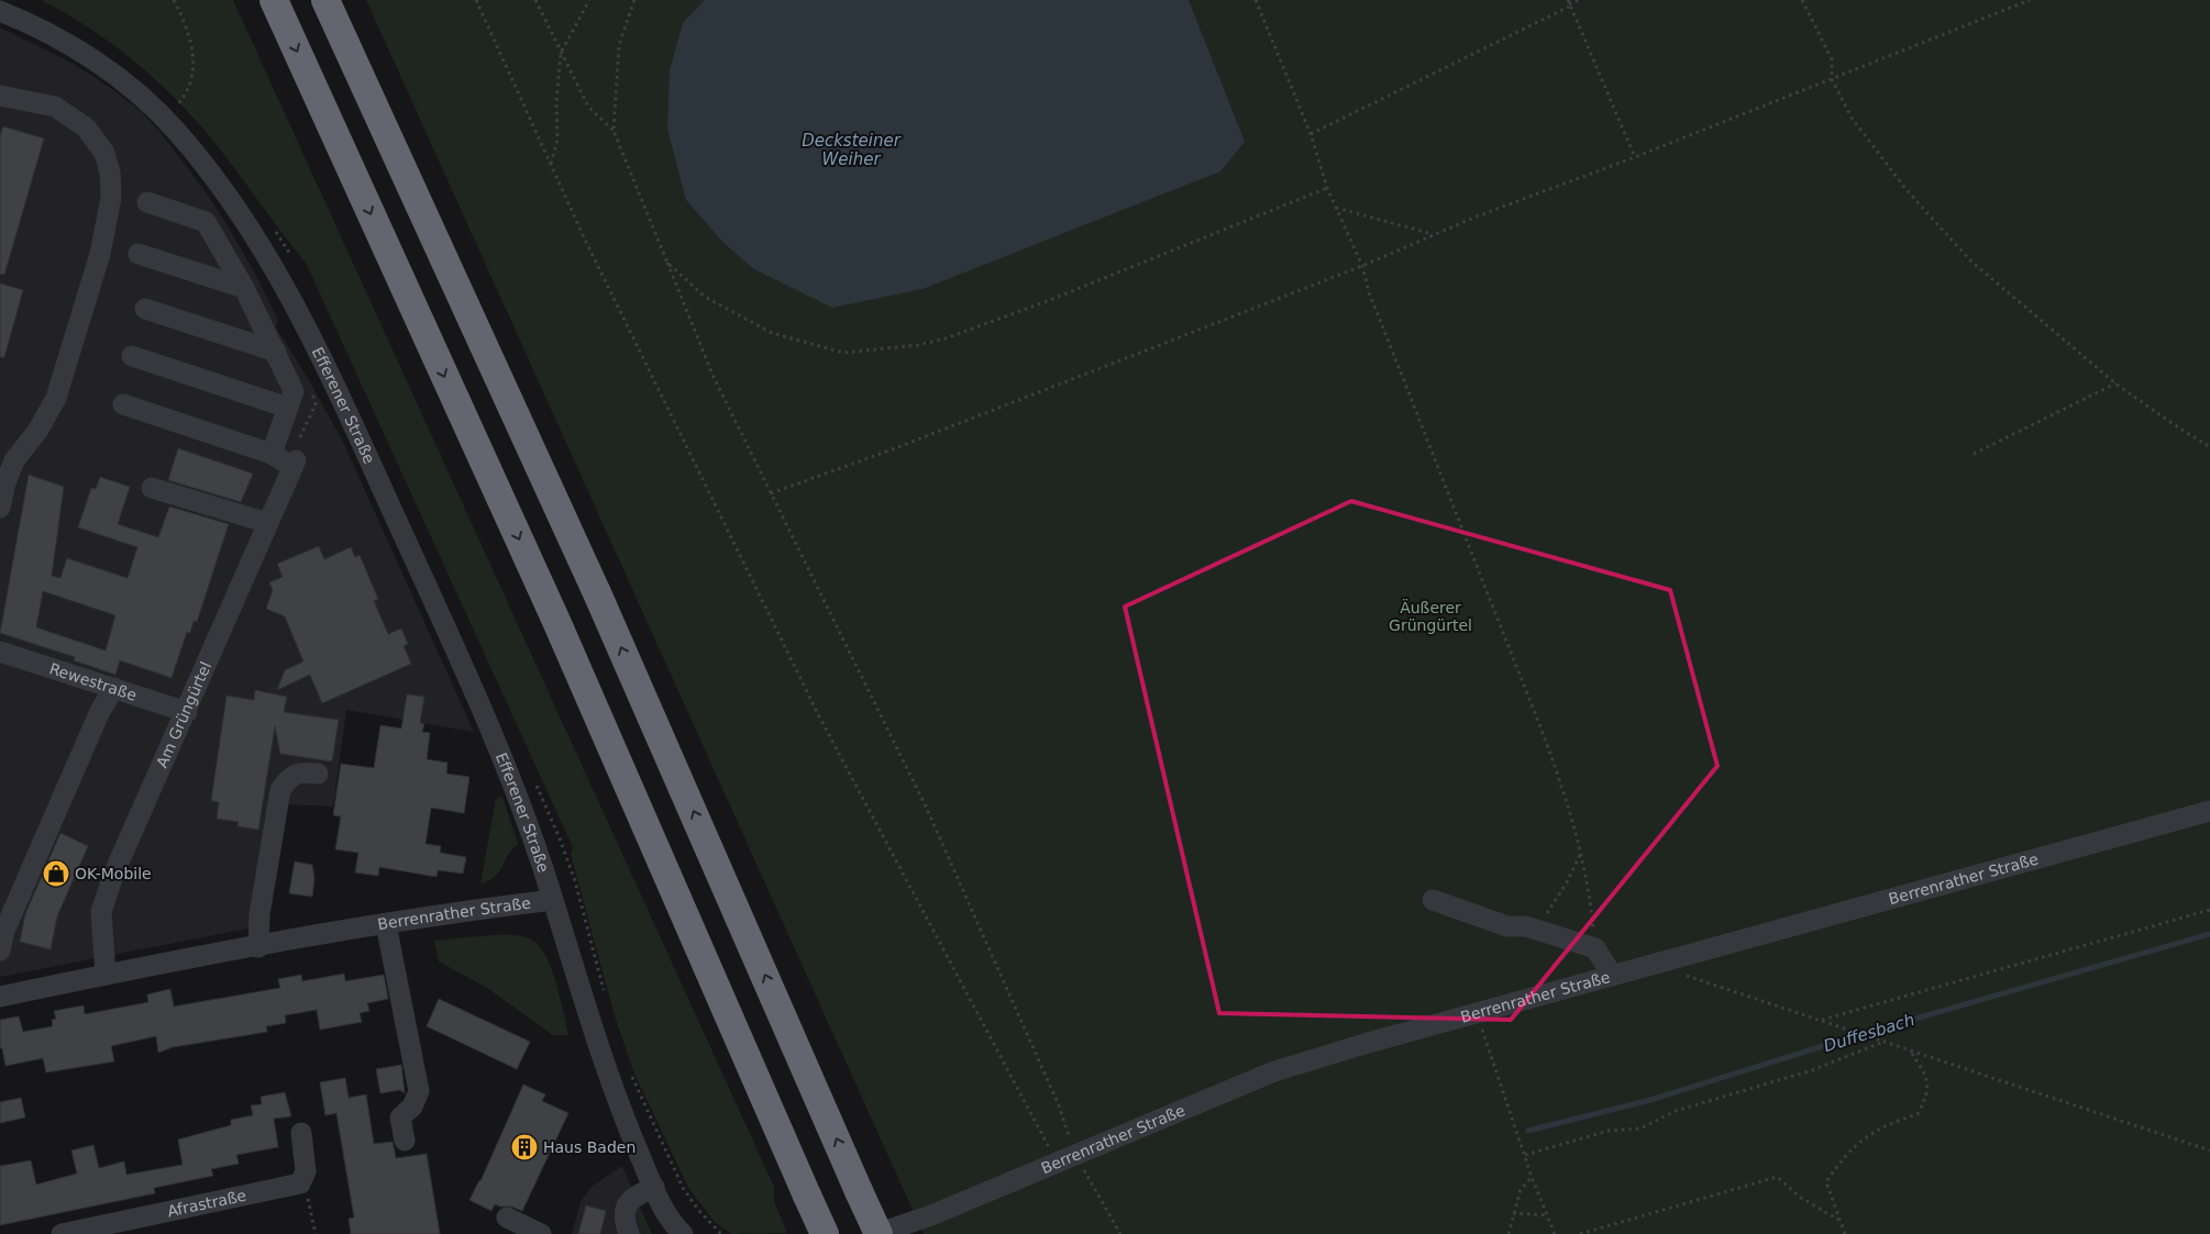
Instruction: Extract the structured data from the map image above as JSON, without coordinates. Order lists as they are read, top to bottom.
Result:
{
  "streets": {
    "street": [
      "Efferener Straße",
      "Rewestraße",
      "Am Grüngürtel",
      "Berrenrather Straße",
      "Afrastraße"
    ]
  },
  "crossings": [
    ["Efferener Straße", "Berrenrather Straße"],
    ["Rewestraße", "Am Grüngürtel"],
    ["Am Grüngürtel", "Berrenrather Straße"]
  ],
  "water": ["Decksteiner Weiher", "Duffesbach"],
  "parks": ["Äußerer Grüngürtel"],
  "places": {
    "shop": ["OK-Mobile"],
    "building": ["Haus Baden"]
  }
}
